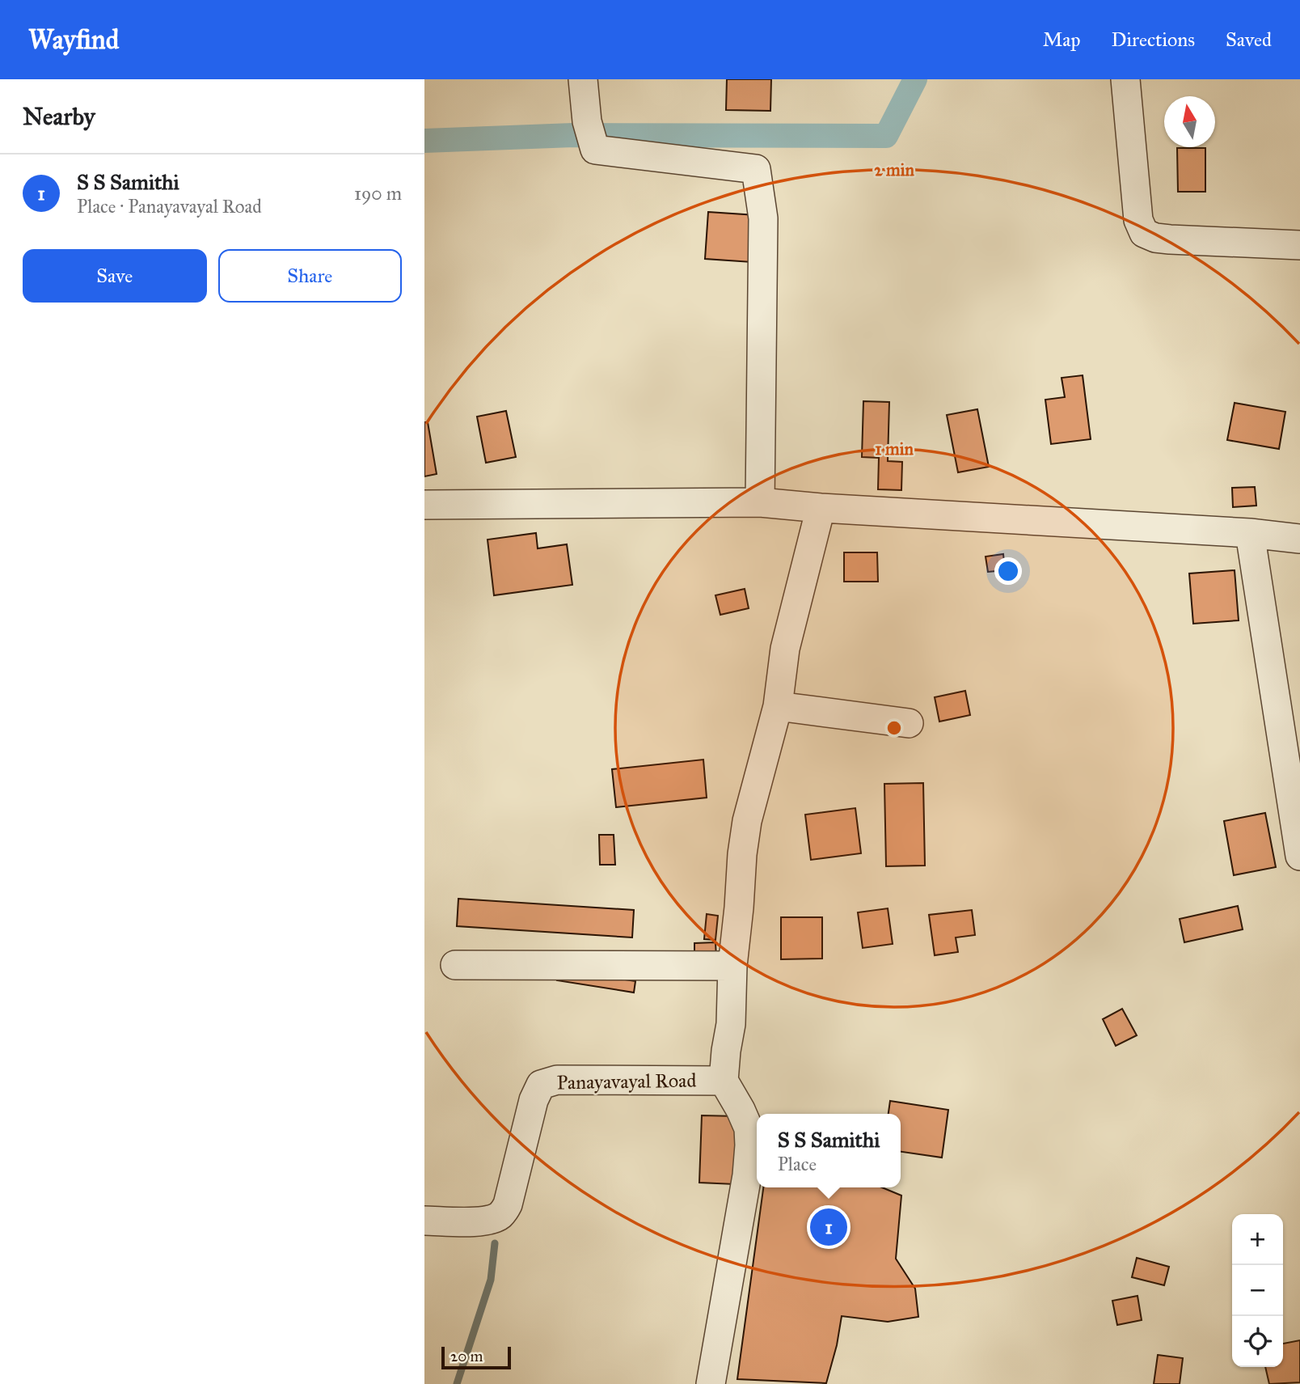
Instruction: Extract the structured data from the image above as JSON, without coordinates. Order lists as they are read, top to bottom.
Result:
{
  "streets": {
    "street": ["Panayavayal Road"]
  },
  "scale_bar": "20 m",
  "north": "top",
  "page": {
    "header": "Wayfind",
    "nav": ["Map", "Directions", "Saved"],
    "heading": "Nearby",
    "list": [
      {
        "mark": "1",
        "name": "S S Samithi",
        "note": "Place · Panayavayal Road",
        "value": "190 m"
      }
    ],
    "buttons": ["Save", "Share"],
    "popup": ["S S Samithi", "Place"],
    "pins": "1",
    "map_buttons": ["+", "−"],
    "scale": "20 m"
  },
  "rings": ["2 min", "1 min"]
}
